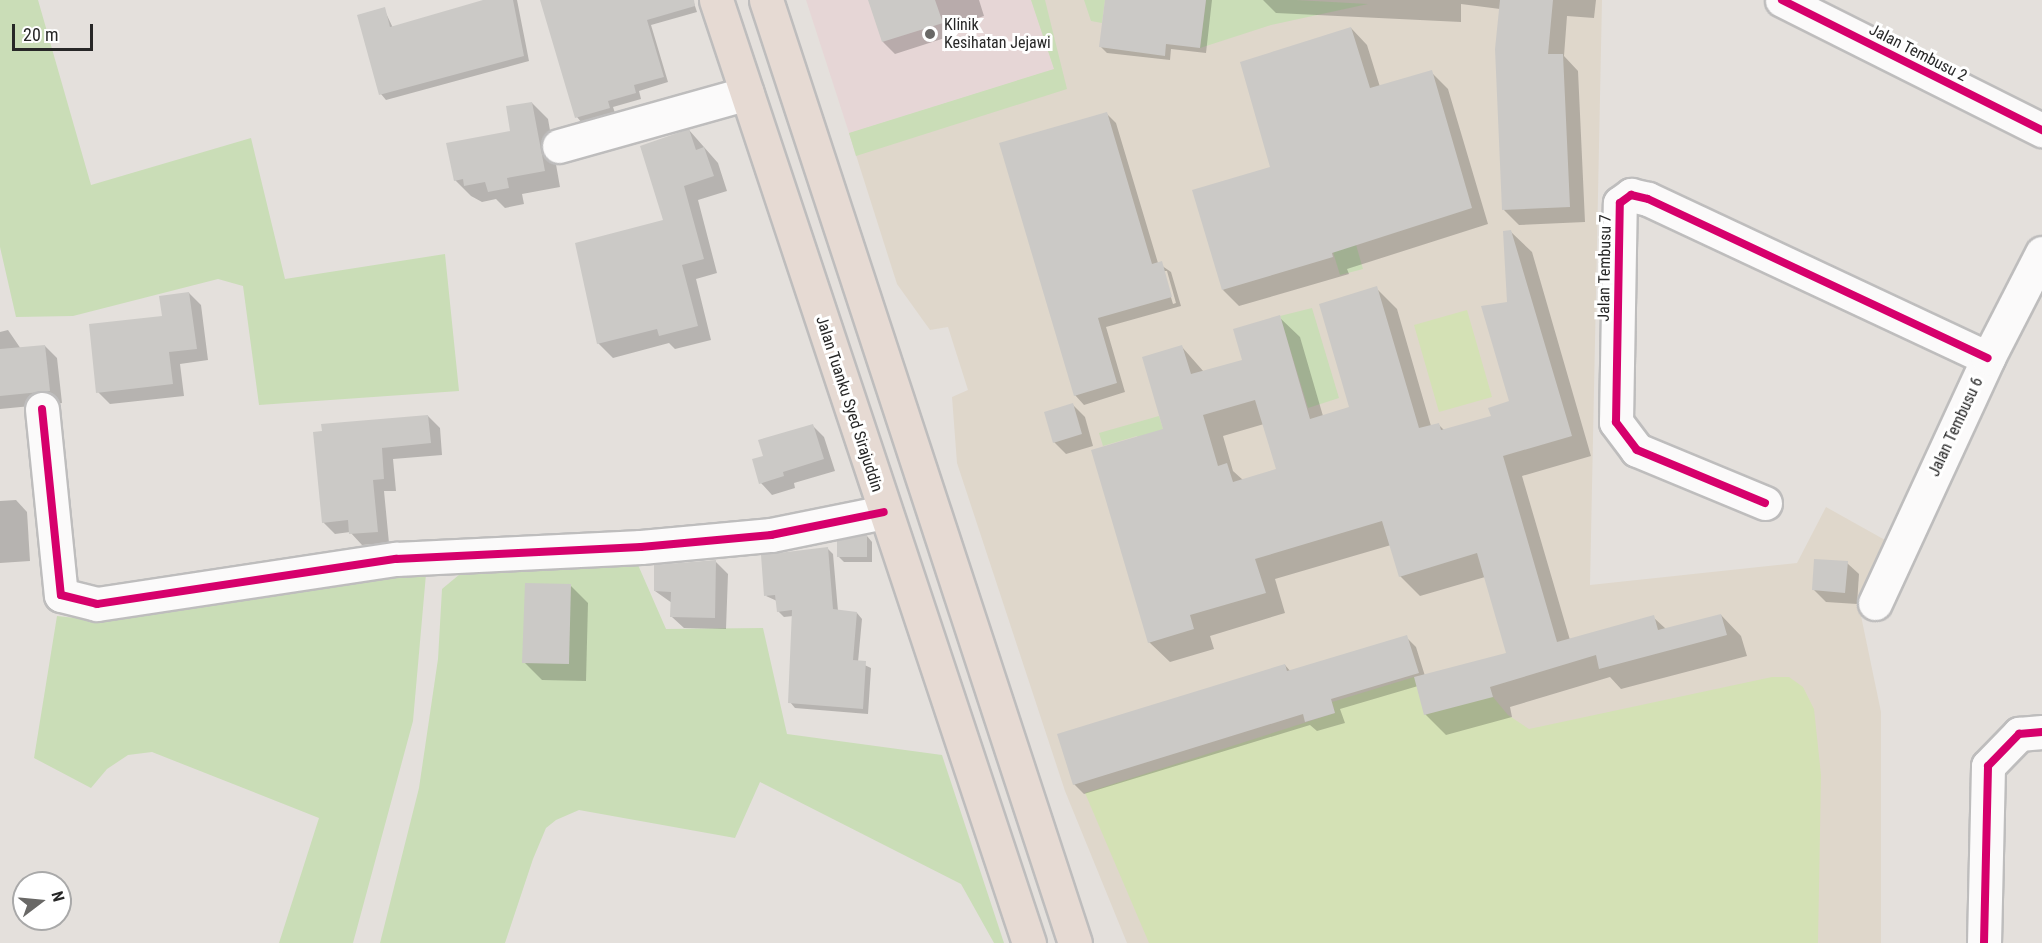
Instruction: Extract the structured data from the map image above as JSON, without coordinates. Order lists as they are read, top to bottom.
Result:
{
  "streets": {
    "highway": ["Jalan Tuanku Syed Sirajuddin"],
    "street": ["Jalan Tembusu 2", "Jalan Tembusu 7", "Jalan Tembusu 6"]
  },
  "crossings": [
    ["Jalan Tembusu 7", "Jalan Tembusu 6"]
  ],
  "places": ["Klinik Kesihatan Jejawi"],
  "scale_bar": "20 m",
  "north": "right"
}
